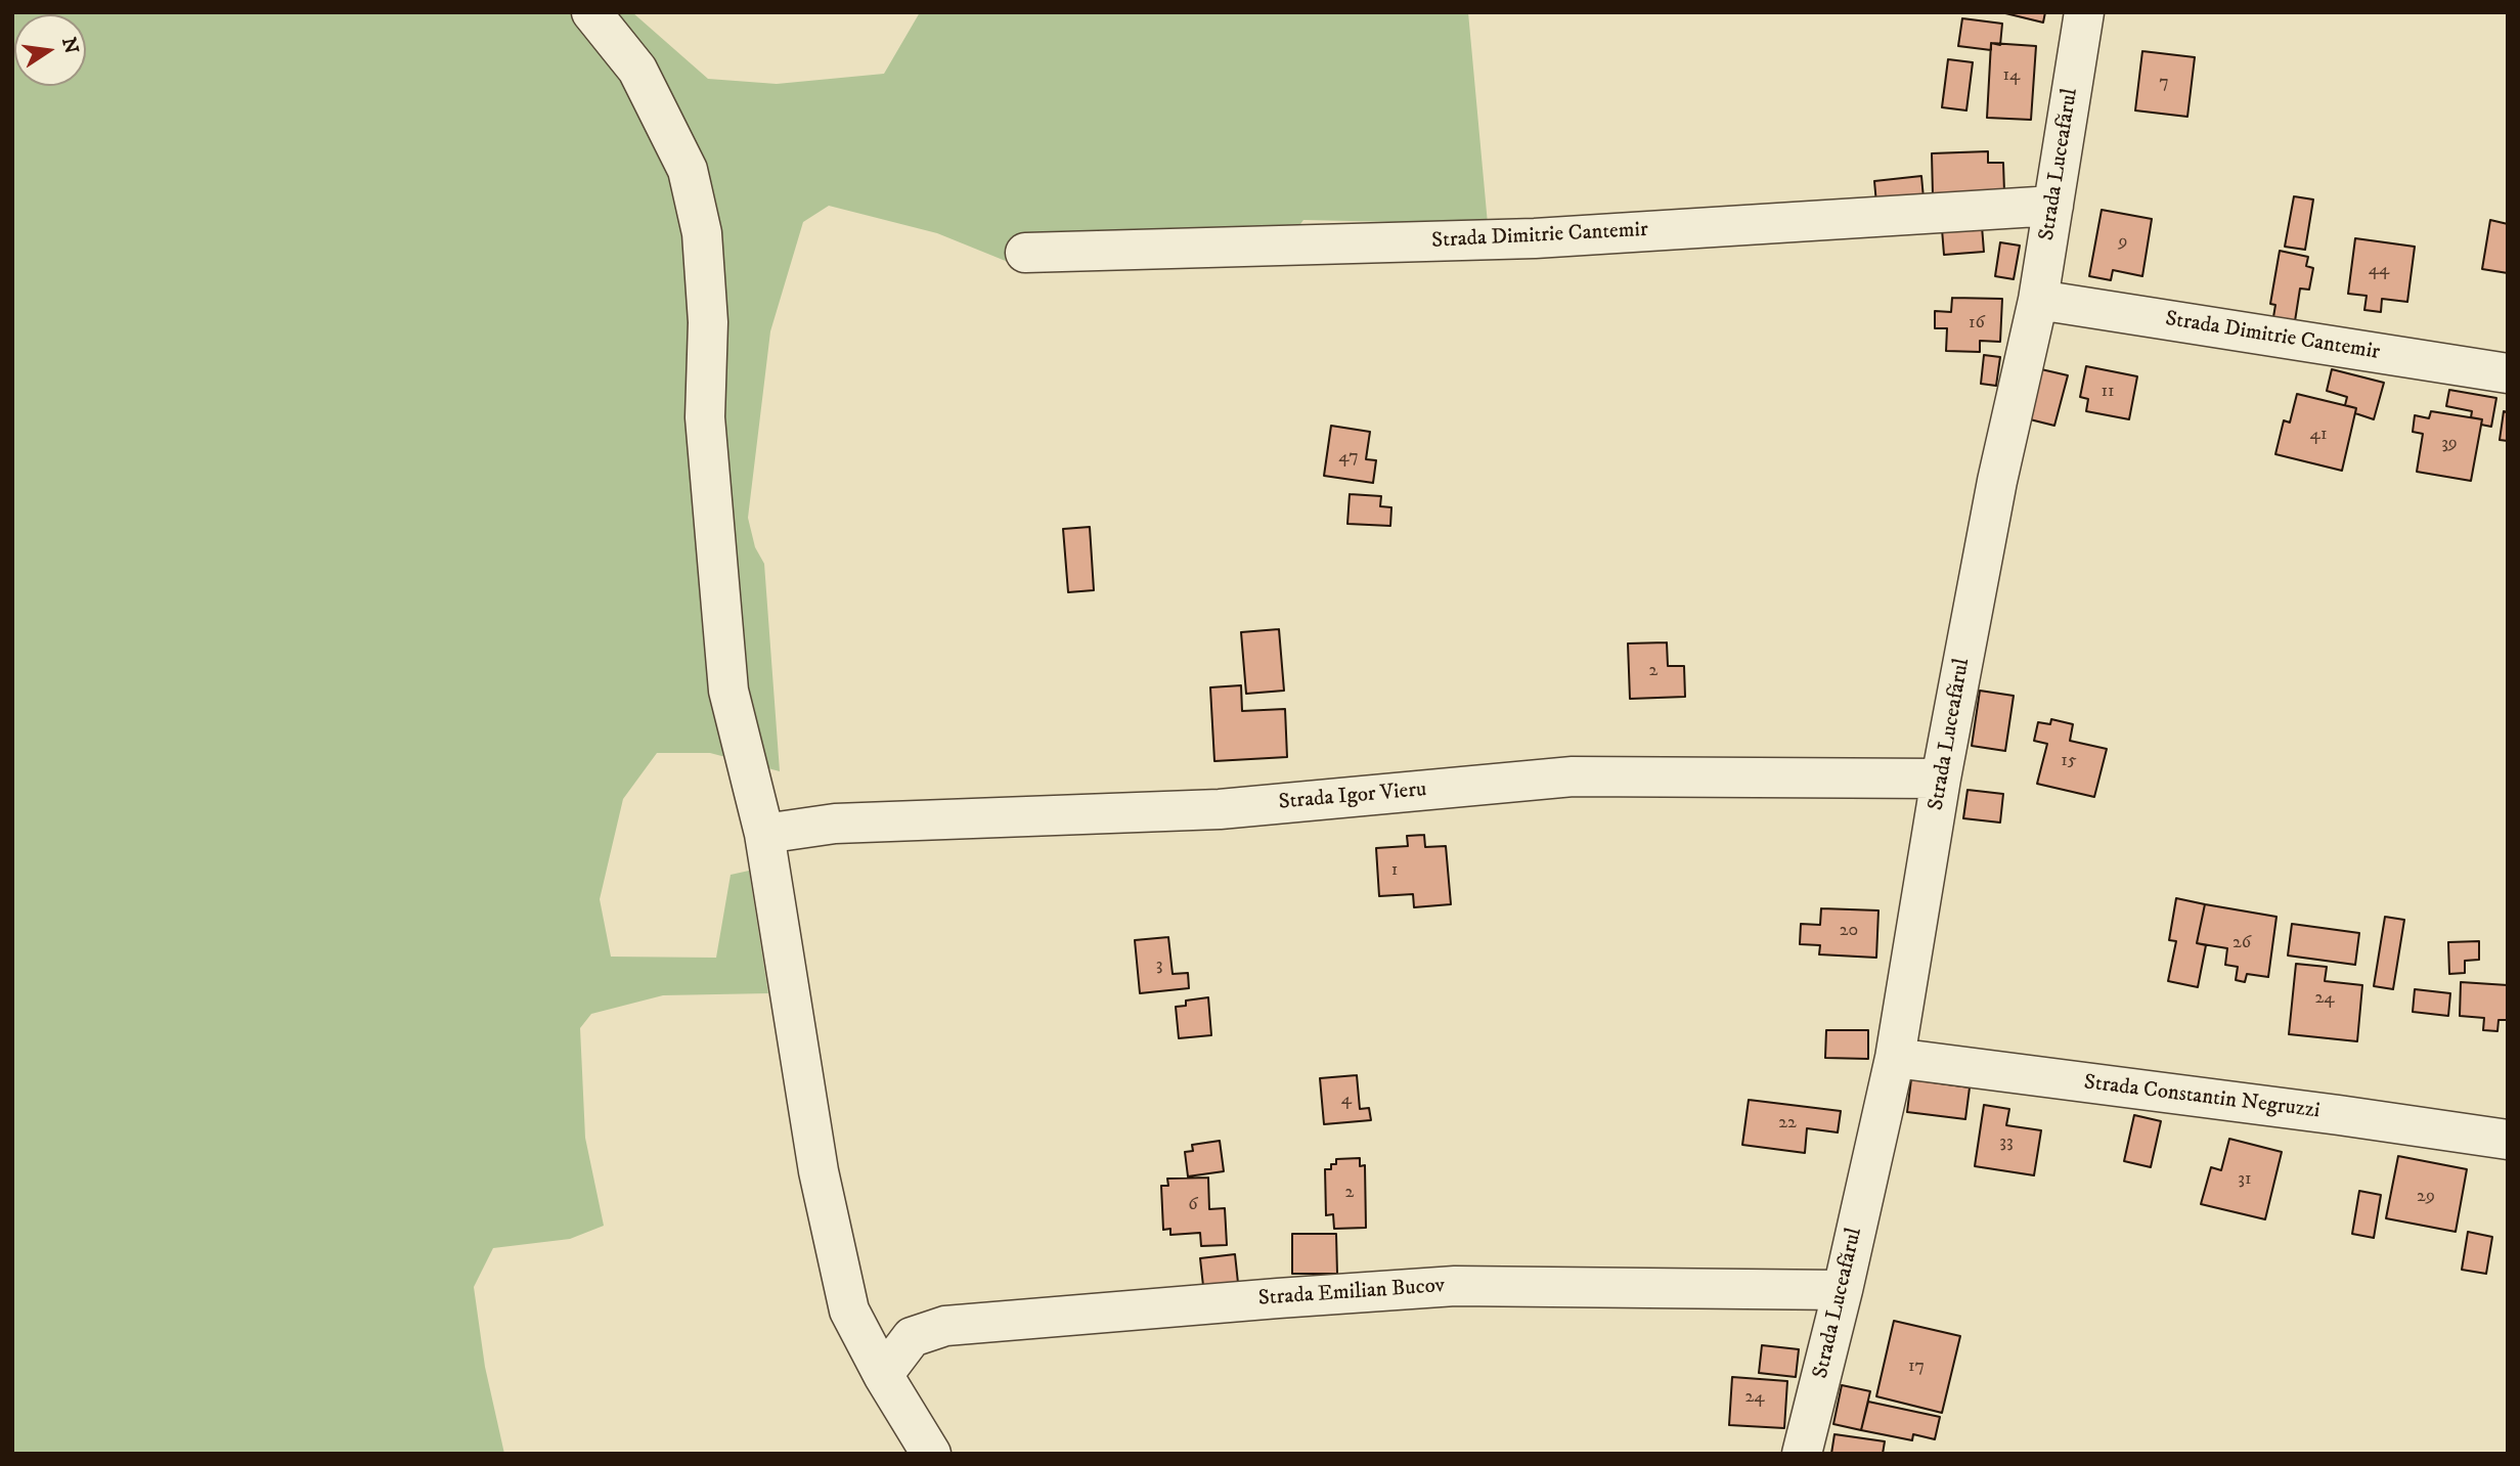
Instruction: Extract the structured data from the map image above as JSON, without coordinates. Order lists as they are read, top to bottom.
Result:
{
  "streets": {
    "street": [
      "Strada Luceafărul",
      "Strada Dimitrie Cantemir",
      "Strada Igor Vieru",
      "Strada Constantin Negruzzi",
      "Strada Emilian Bucov"
    ]
  },
  "crossings": [
    ["Strada Luceafărul", "Strada Dimitrie Cantemir"],
    ["Strada Luceafărul", "Strada Igor Vieru"],
    ["Strada Luceafărul", "Strada Constantin Negruzzi"],
    ["Strada Luceafărul", "Strada Emilian Bucov"]
  ],
  "house_numbers": [
    "14",
    "7",
    "9",
    "44",
    "16",
    "11",
    "41",
    "39",
    "47",
    "2",
    "15",
    "1",
    "20",
    "26",
    "3",
    "24",
    "4",
    "22",
    "33",
    "31",
    "2",
    "29",
    "6",
    "17",
    "24"
  ],
  "north": "right"
}
